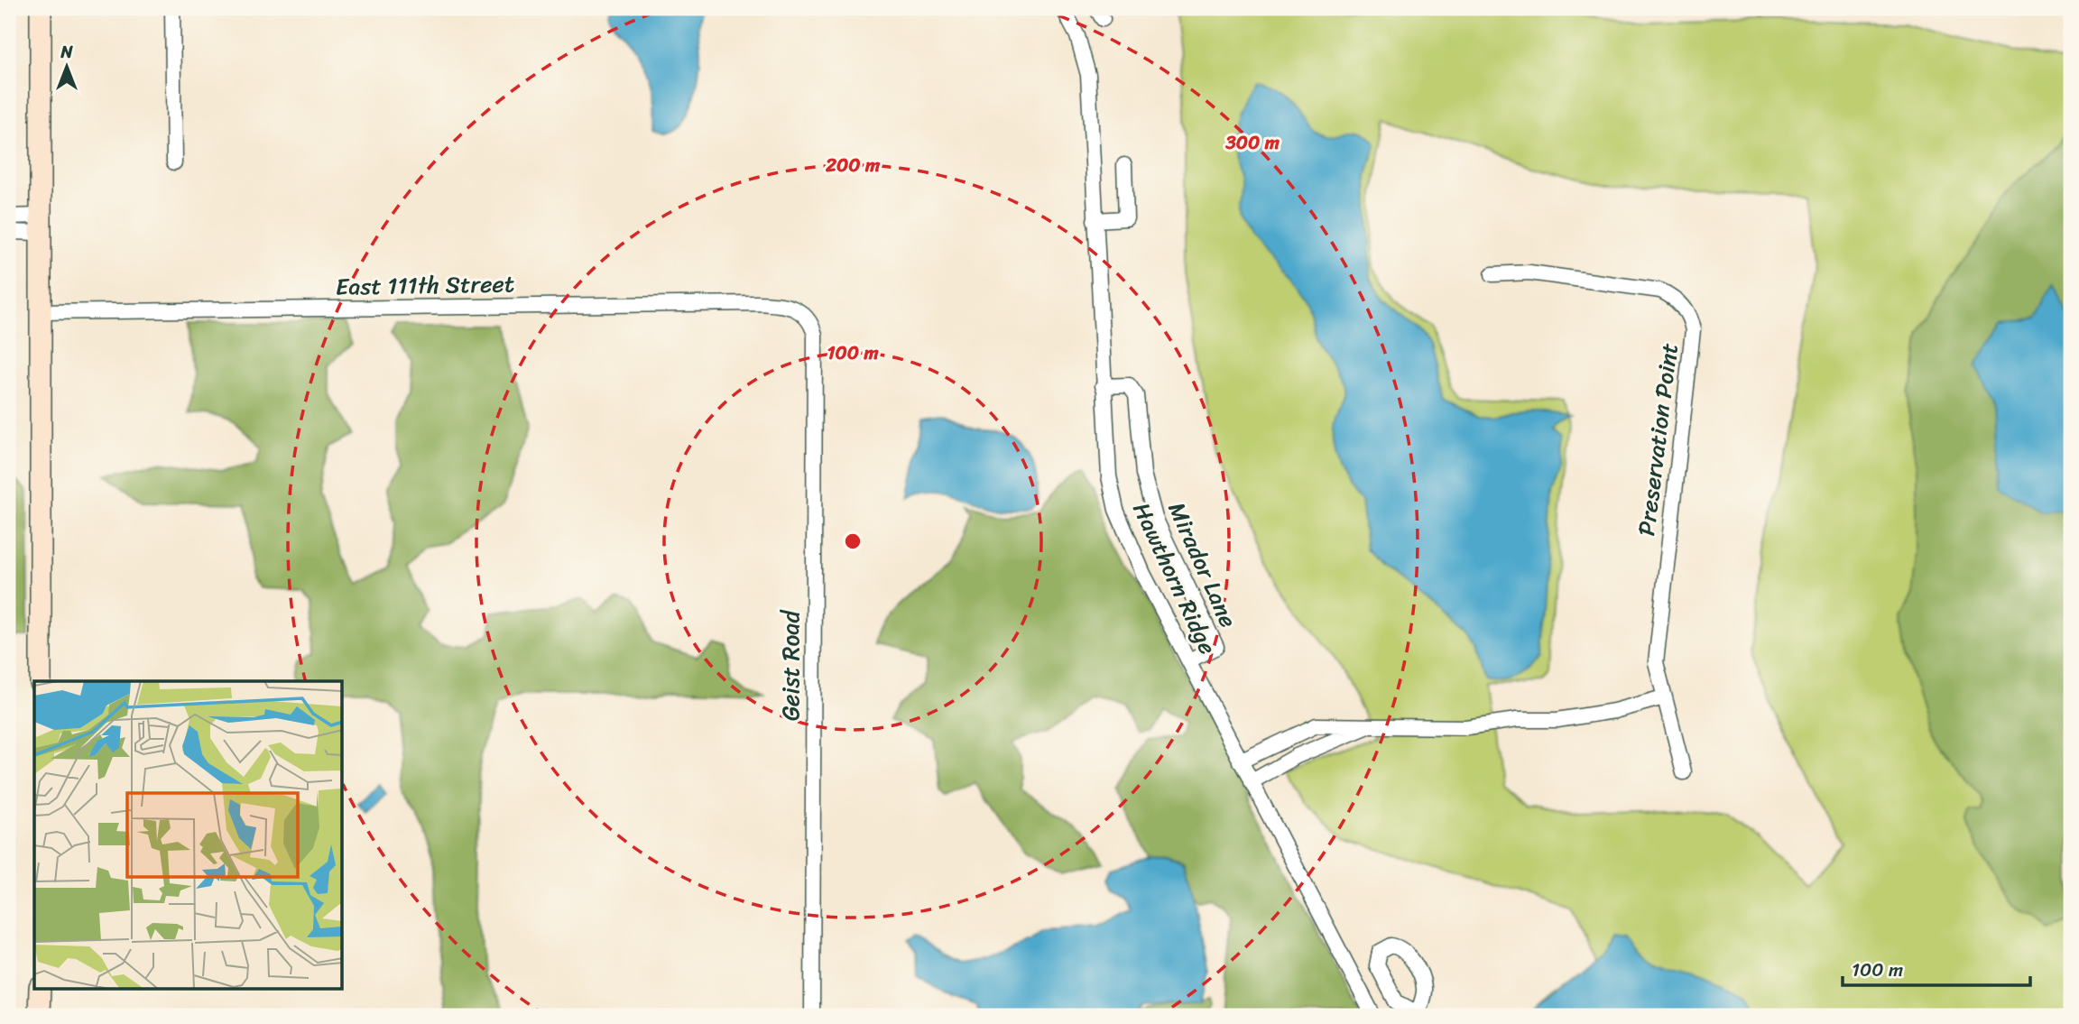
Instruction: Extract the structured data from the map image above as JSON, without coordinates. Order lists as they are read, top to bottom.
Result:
{
  "streets": {
    "street": [
      "East 111th Street",
      "Preservation Point",
      "Mirador Lane",
      "Hawthorn Ridge",
      "Geist Road"
    ]
  },
  "crossings": [
    ["East 111th Street", "Geist Road"],
    ["Mirador Lane", "Hawthorn Ridge"]
  ],
  "scale_bar": "100 m",
  "north": "top",
  "rings": ["300 m", "200 m", "100 m"]
}
